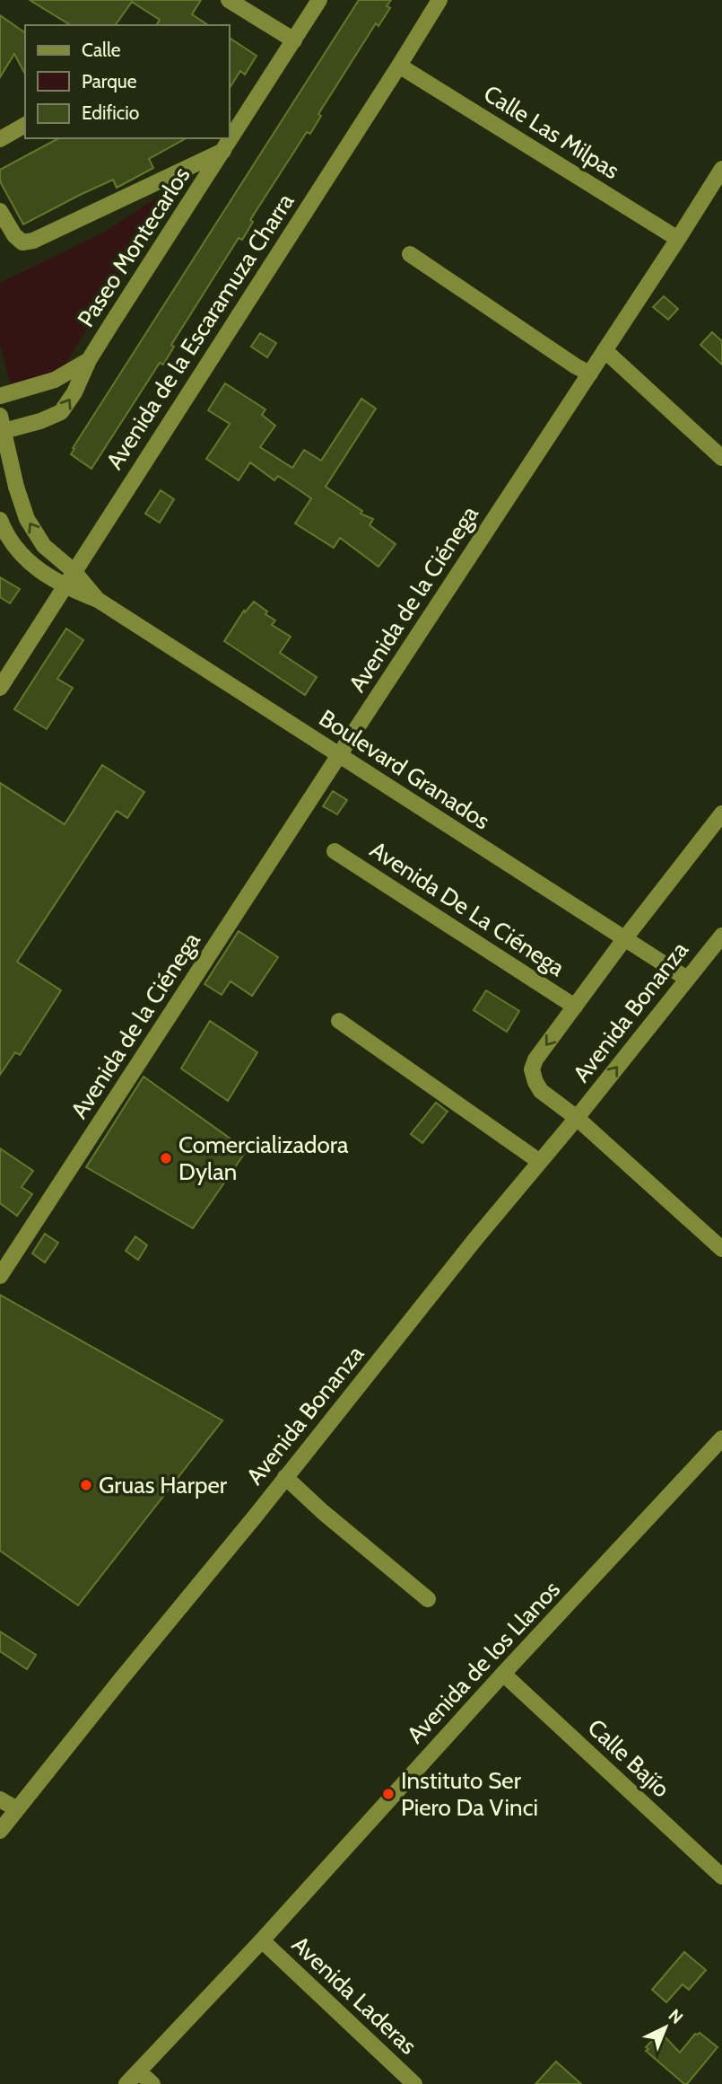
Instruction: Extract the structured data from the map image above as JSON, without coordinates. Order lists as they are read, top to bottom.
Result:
{
  "streets": {
    "street": [
      "Calle Las Milpas",
      "Paseo Montecarlos",
      "Avenida de la Escaramuza Charra",
      "Avenida de la Ciénega",
      "Boulevard Granados",
      "Avenida De La Ciénega",
      "Avenida Bonanza",
      "Avenida de los Llanos",
      "Calle Bajío",
      "Avenida Laderas"
    ]
  },
  "crossings": [
    ["Calle Las Milpas", "Avenida de la Escaramuza Charra"],
    ["Calle Las Milpas", "Avenida de la Ciénega"],
    ["Paseo Montecarlos", "Boulevard Granados"],
    ["Avenida de la Escaramuza Charra", "Boulevard Granados"],
    ["Avenida de la Ciénega", "Boulevard Granados"],
    ["Boulevard Granados", "Avenida Bonanza"],
    ["Avenida De La Ciénega", "Avenida Bonanza"],
    ["Avenida de los Llanos", "Calle Bajío"],
    ["Avenida de los Llanos", "Avenida Laderas"]
  ],
  "places": ["Comercializadora Dylan", "Gruas Harper", "Instituto Ser Piero Da Vinci"],
  "legend": ["Calle", "Parque", "Edificio"],
  "north": "top right"
}
